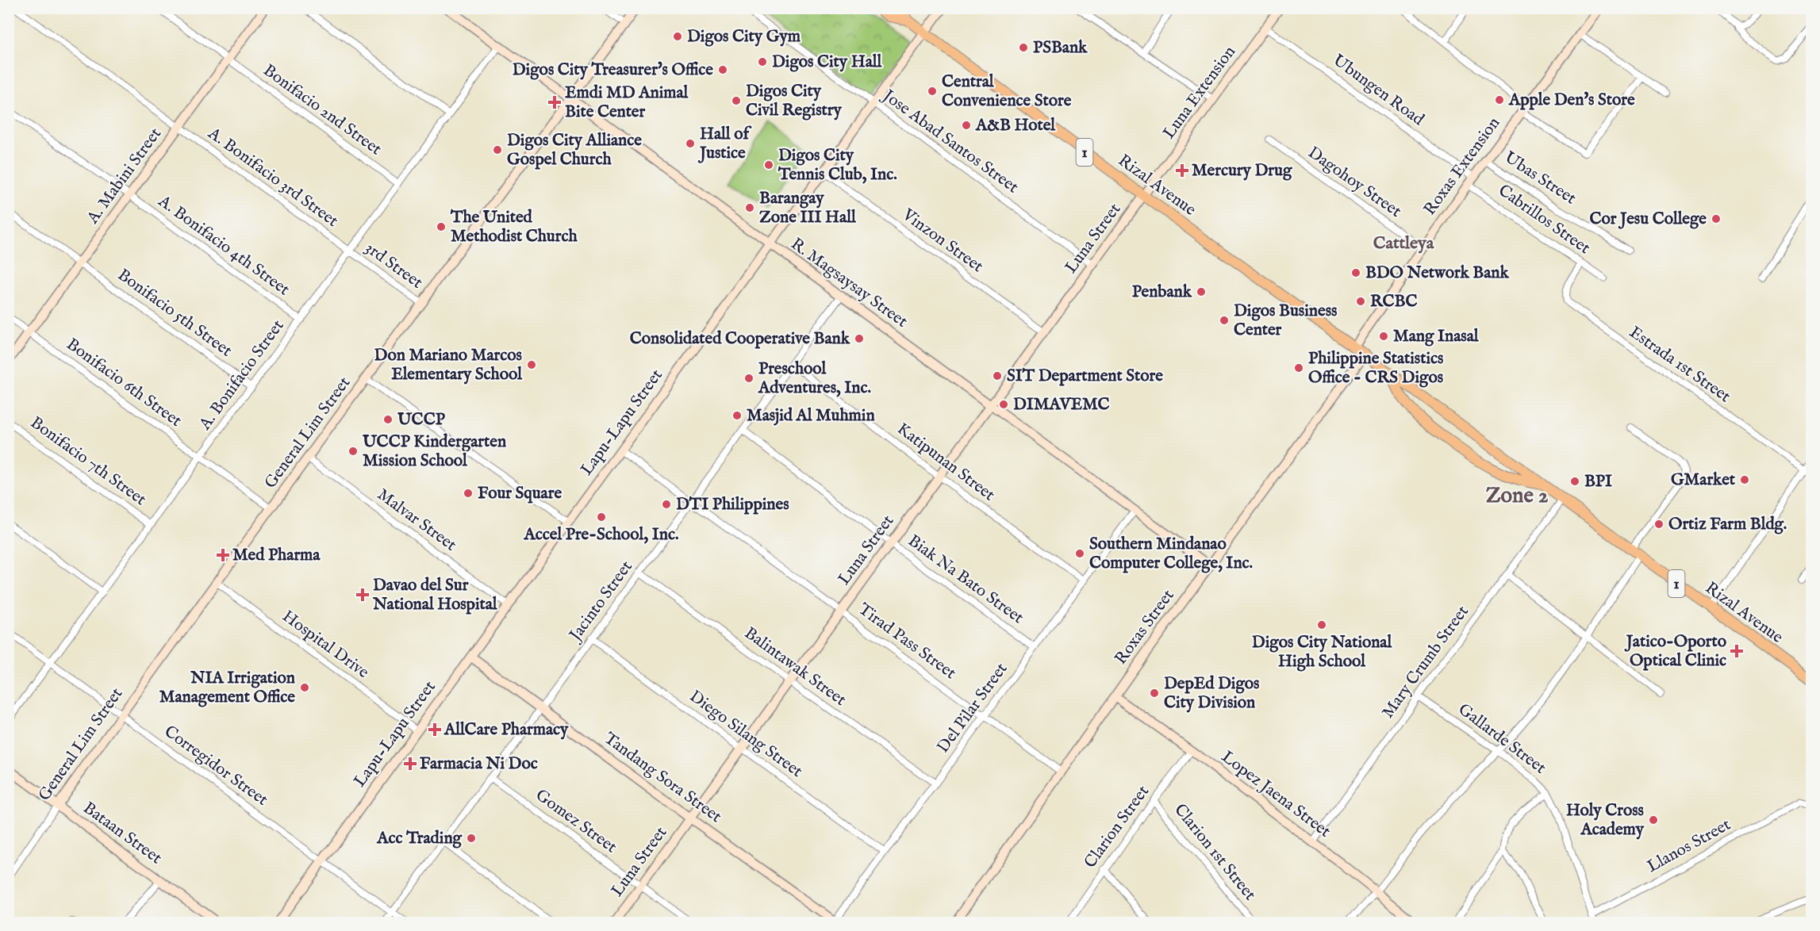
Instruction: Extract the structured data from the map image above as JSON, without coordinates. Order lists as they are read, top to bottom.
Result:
{
  "streets": {
    "main road": ["1", "Rizal Avenue"],
    "street": [
      "Ubungen Road",
      "Luna Extension",
      "Bonifacio 2nd Street",
      "Jose Abad Santos Street",
      "Roxas Extension",
      "A. Mabini Street",
      "A. Bonifacio 3rd Street",
      "Ubas Street",
      "Dagohoy Street",
      "Cabrillos Street",
      "Luna Street",
      "Vinzon Street",
      "A. Bonifacio 4th Street",
      "3rd Street",
      "R. Magsaysay Street",
      "Bonifacio 5th Street",
      "Estrada 1st Street",
      "A. Bonifacio Street",
      "Bonifacio 6th Street",
      "Lapu-Lapu Street",
      "General Lim Street",
      "Bonifacio 7th Street",
      "Katipunan Street",
      "Malvar Street",
      "Biak Na Bato Street",
      "Jacinto Street",
      "Roxas Street",
      "Tirad Pass Street",
      "Hospital Drive",
      "Mary Crumb Street",
      "Balintawak Street",
      "Del Pilar Street",
      "Diego Silang Street",
      "Gallarde Street",
      "Corregidor Street",
      "Tandang Sora Street",
      "Lopez Jaena Street",
      "Gomez Street",
      "Clarion Street",
      "Bataan Street",
      "Llanos Street",
      "Clarion 1st Street"
    ]
  },
  "crossings": [
    ["Ubungen Road", "Luna Extension"],
    ["Ubungen Road", "Roxas Extension"],
    ["Luna Extension", "Rizal Avenue"],
    ["Luna Extension", "Luna Street"],
    ["Bonifacio 2nd Street", "A. Mabini Street"],
    ["Bonifacio 2nd Street", "A. Bonifacio Street"],
    ["Jose Abad Santos Street", "Luna Street"],
    ["Jose Abad Santos Street", "Lapu-Lapu Street"],
    ["Roxas Extension", "Ubas Street"],
    ["Roxas Extension", "Dagohoy Street"],
    ["Roxas Extension", "Rizal Avenue"],
    ["Roxas Extension", "Cabrillos Street"],
    ["A. Mabini Street", "A. Bonifacio 3rd Street"],
    ["A. Mabini Street", "A. Bonifacio 4th Street"],
    ["A. Mabini Street", "Bonifacio 5th Street"],
    ["A. Mabini Street", "Bonifacio 6th Street"],
    ["A. Bonifacio 3rd Street", "3rd Street"],
    ["A. Bonifacio 3rd Street", "A. Bonifacio Street"],
    ["Rizal Avenue", "Luna Street"],
    ["Rizal Avenue", "Lapu-Lapu Street"],
    ["Rizal Avenue", "Roxas Street"],
    ["Rizal Avenue", "Mary Crumb Street"],
    ["Cabrillos Street", "Estrada 1st Street"],
    ["Luna Street", "Vinzon Street"],
    ["Luna Street", "R. Magsaysay Street"],
    ["Luna Street", "Katipunan Street"],
    ["Luna Street", "Biak Na Bato Street"],
    ["Luna Street", "Tirad Pass Street"],
    ["Luna Street", "Balintawak Street"],
    ["Luna Street", "Diego Silang Street"],
    ["Luna Street", "Tandang Sora Street"],
    ["Luna Street", "Gomez Street"],
    ["Vinzon Street", "Lapu-Lapu Street"],
    ["A. Bonifacio 4th Street", "A. Bonifacio Street"],
    ["3rd Street", "A. Bonifacio Street"],
    ["3rd Street", "General Lim Street"],
    ["R. Magsaysay Street", "A. Bonifacio Street"],
    ["R. Magsaysay Street", "Lapu-Lapu Street"],
    ["R. Magsaysay Street", "General Lim Street"],
    ["R. Magsaysay Street", "Jacinto Street"],
    ["R. Magsaysay Street", "Roxas Street"],
    ["R. Magsaysay Street", "Del Pilar Street"],
    ["Bonifacio 5th Street", "A. Bonifacio Street"],
    ["A. Bonifacio Street", "Bonifacio 6th Street"],
    ["A. Bonifacio Street", "Bonifacio 7th Street"],
    ["A. Bonifacio Street", "Corregidor Street"],
    ["Bonifacio 6th Street", "General Lim Street"],
    ["Lapu-Lapu Street", "Malvar Street"],
    ["Lapu-Lapu Street", "Tirad Pass Street"],
    ["Lapu-Lapu Street", "Hospital Drive"],
    ["Lapu-Lapu Street", "Corregidor Street"],
    ["Lapu-Lapu Street", "Tandang Sora Street"],
    ["General Lim Street", "Malvar Street"],
    ["General Lim Street", "Hospital Drive"],
    ["General Lim Street", "Corregidor Street"],
    ["General Lim Street", "Bataan Street"],
    ["Katipunan Street", "Jacinto Street"],
    ["Katipunan Street", "Del Pilar Street"],
    ["Biak Na Bato Street", "Jacinto Street"],
    ["Biak Na Bato Street", "Del Pilar Street"],
    ["Jacinto Street", "Tirad Pass Street"],
    ["Jacinto Street", "Balintawak Street"],
    ["Jacinto Street", "Diego Silang Street"],
    ["Jacinto Street", "Corregidor Street"],
    ["Jacinto Street", "Tandang Sora Street"],
    ["Jacinto Street", "Gomez Street"],
    ["Roxas Street", "Tirad Pass Street"],
    ["Roxas Street", "Lopez Jaena Street"],
    ["Tirad Pass Street", "Del Pilar Street"],
    ["Mary Crumb Street", "Gallarde Street"],
    ["Mary Crumb Street", "Lopez Jaena Street"],
    ["Balintawak Street", "Del Pilar Street"],
    ["Del Pilar Street", "Diego Silang Street"],
    ["Del Pilar Street", "Tandang Sora Street"],
    ["Gallarde Street", "Llanos Street"],
    ["Lopez Jaena Street", "Clarion Street"],
    ["Clarion Street", "Clarion 1st Street"]
  ],
  "districts": ["Cattleya", "Zone 2"],
  "places": {
    "other": [
      "Digos City Gym",
      "PSBank",
      "Digos City Hall",
      "Digos City Treasurer's Office",
      "Central Convenience Store",
      "Apple Den's Store",
      "Digos City Civil Registry",
      "A&B Hotel",
      "Hall of Justice",
      "Digos City Alliance Gospel Church",
      "Digos City Tennis Club, Inc.",
      "Barangay Zone III Hall",
      "Cor Jesu College",
      "The United Methodist Church",
      "BDO Network Bank",
      "Penbank",
      "RCBC",
      "Digos Business Center",
      "Mang Inasal",
      "Consolidated Cooperative Bank",
      "Don Mariano Marcos Elementary School",
      "Philippine Statistics Office - CRS Digos",
      "SIT Department Store",
      "Preschool Adventures, Inc.",
      "DIMAVEMC",
      "Masjid Al Muhmin",
      "UCCP",
      "UCCP Kindergarten Mission School",
      "GMarket",
      "BPI",
      "Four Square",
      "DTI Philippines",
      "Accel Pre-School, Inc.",
      "Ortiz Farm Bldg.",
      "Southern Mindanao Computer College, Inc.",
      "Digos City National High School",
      "NIA Irrigation Management Office",
      "DepEd Digos City Division",
      "Holy Cross Academy",
      "Acc Trading"
    ],
    "health": [
      "Emdi MD Animal Bite Center",
      "Mercury Drug",
      "Med Pharma",
      "Davao del Sur National Hospital",
      "Jatico-Oporto Optical Clinic",
      "AllCare Pharmacy",
      "Farmacia Ni Doc"
    ]
  }
}
